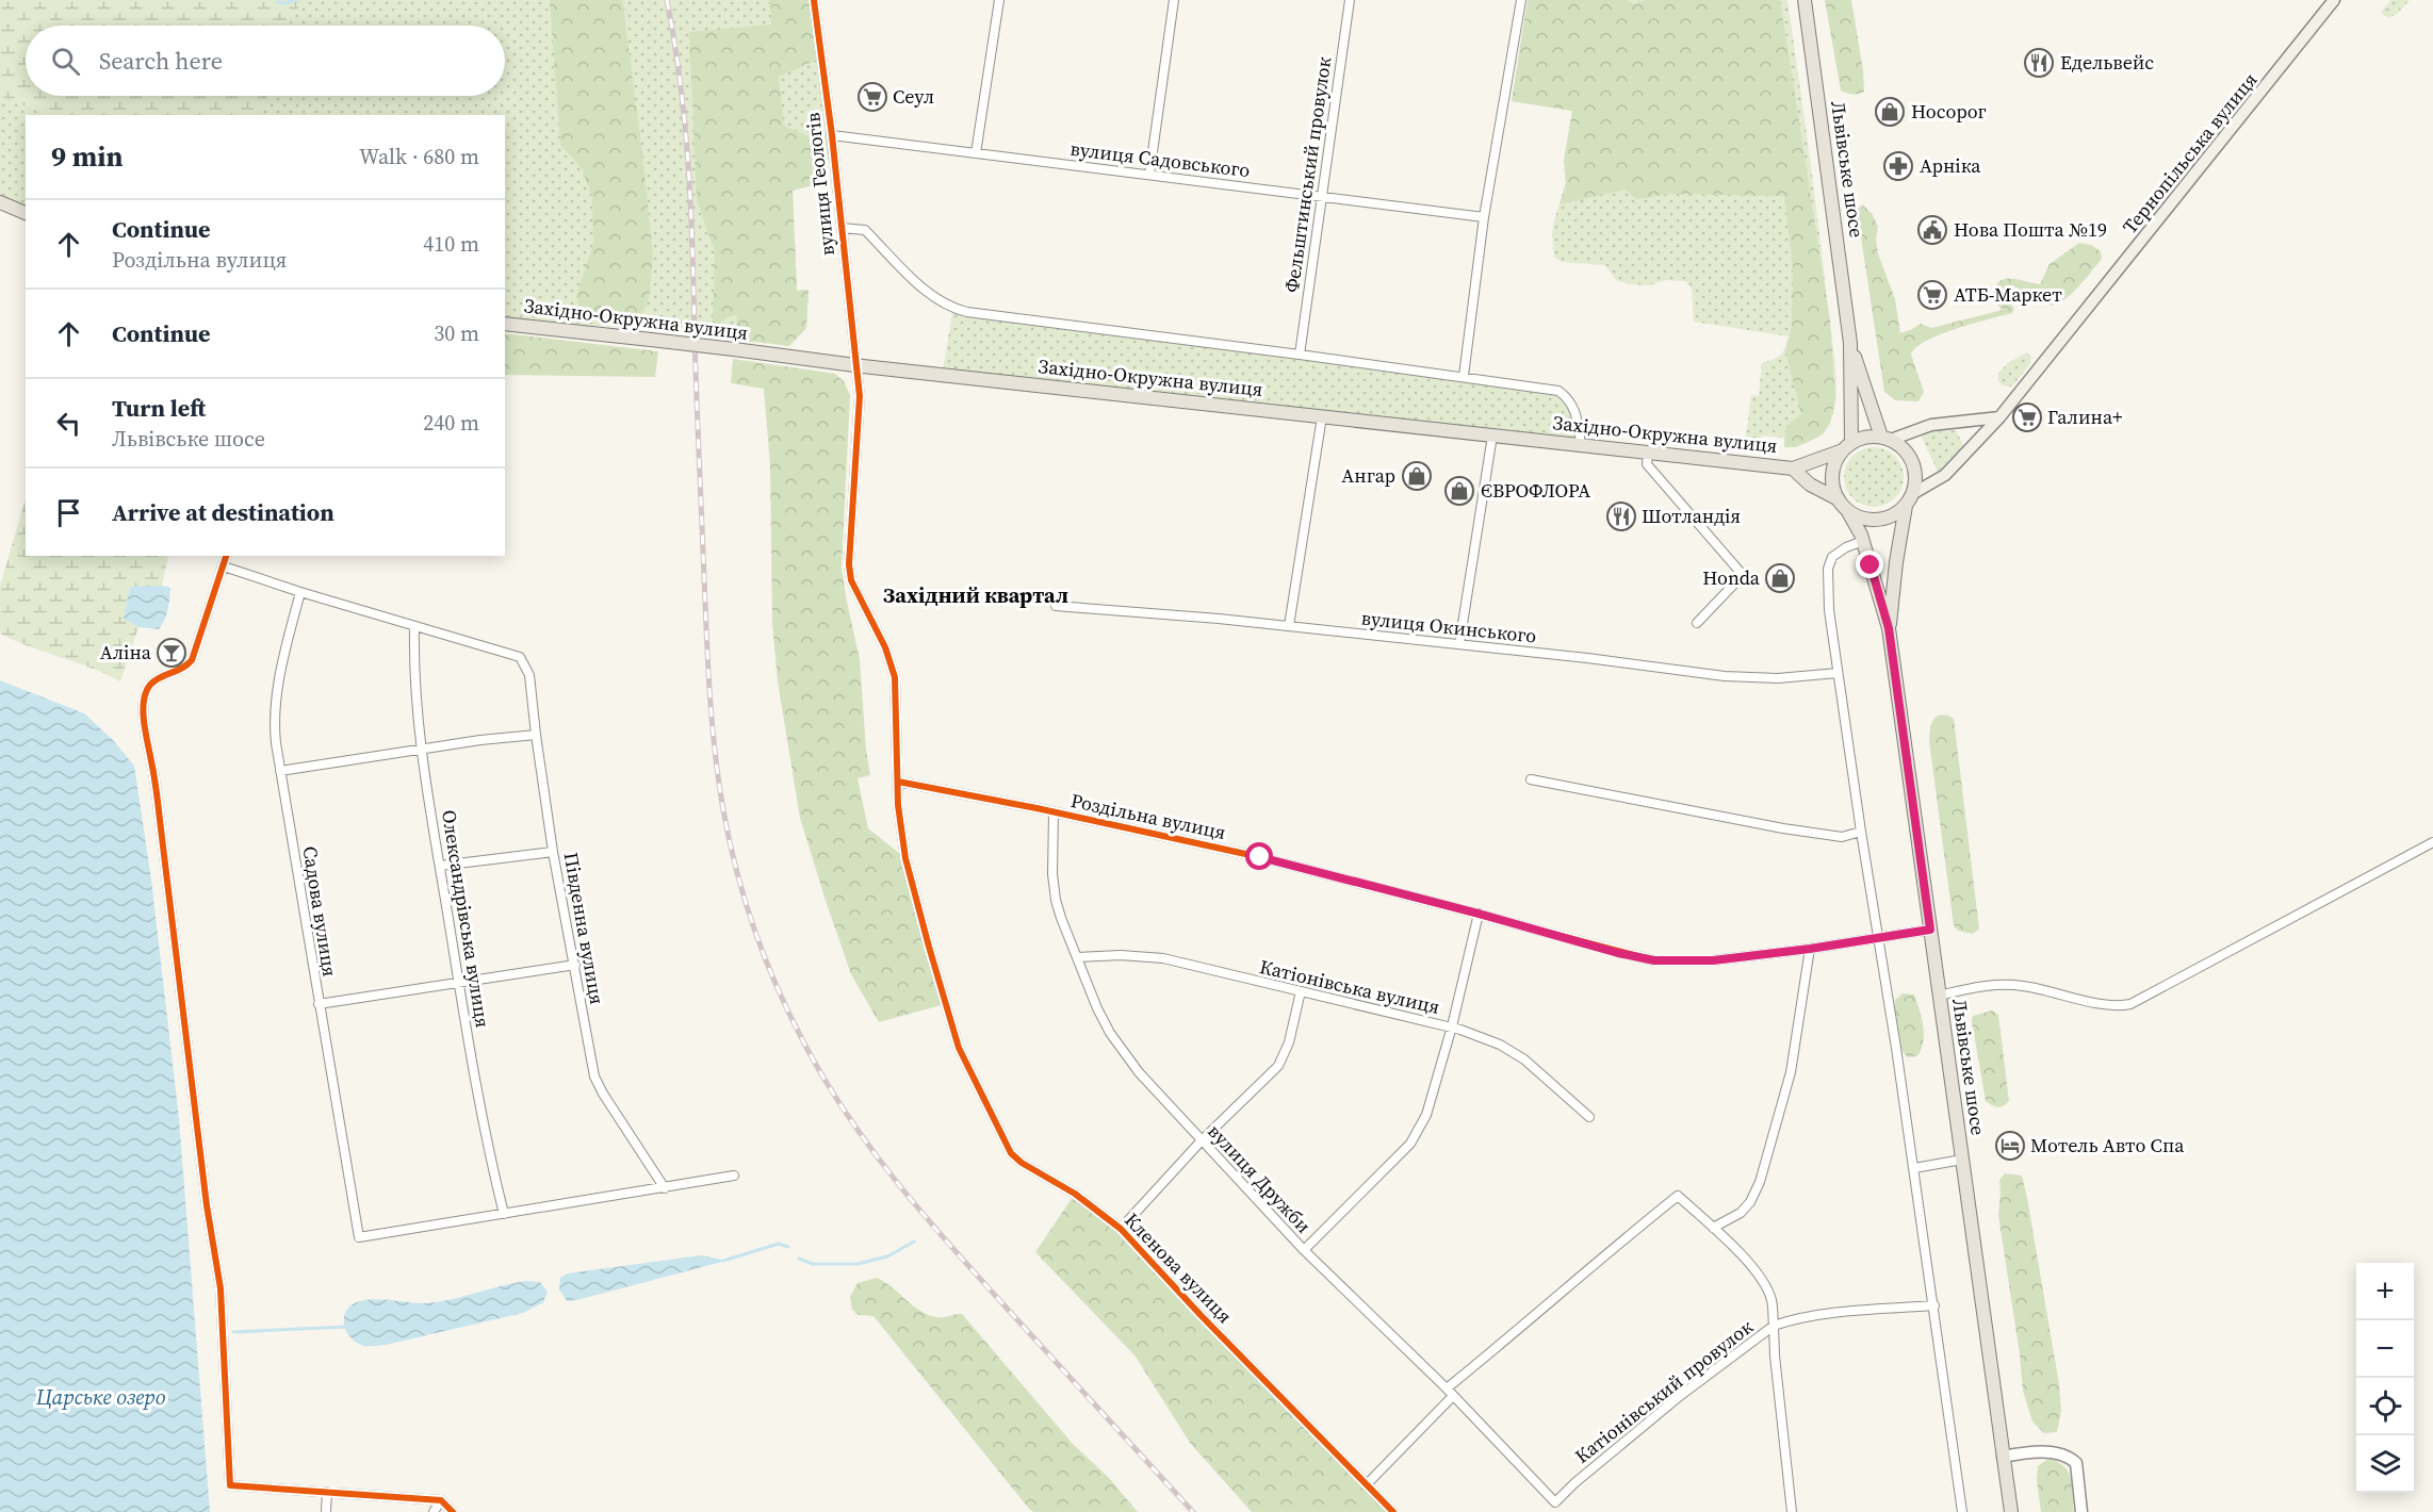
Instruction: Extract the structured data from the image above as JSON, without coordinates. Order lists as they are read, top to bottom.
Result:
{
  "streets": {
    "main road": ["Тернопільська вулиця", "Львівське шосе", "Західно-Окружна вулиця"],
    "street": [
      "вулиця Садовського",
      "Фельштинський провулок",
      "вулиця Геологів",
      "вулиця Окинського",
      "Роздільна вулиця",
      "Садова вулиця",
      "Олександрівська вулиця",
      "Південна вулиця",
      "Катіонівська вулиця",
      "вулиця Дружби",
      "Кленова вулиця",
      "Катіонівський провулок"
    ]
  },
  "crossings": [
    ["Тернопільська вулиця", "Львівське шосе"],
    ["Тернопільська вулиця", "Західно-Окружна вулиця"],
    ["вулиця Садовського", "Фельштинський провулок"],
    ["вулиця Садовського", "вулиця Геологів"],
    ["Львівське шосе", "Західно-Окружна вулиця"],
    ["Львівське шосе", "Роздільна вулиця"],
    ["вулиця Геологів", "Західно-Окружна вулиця"],
    ["вулиця Геологів", "Роздільна вулиця"],
    ["вулиця Геологів", "Кленова вулиця"],
    ["Роздільна вулиця", "вулиця Дружби"],
    ["Роздільна вулиця", "Кленова вулиця"],
    ["Садова вулиця", "Олександрівська вулиця"],
    ["Олександрівська вулиця", "Південна вулиця"],
    ["Катіонівська вулиця", "вулиця Дружби"],
    ["вулиця Дружби", "Катіонівський провулок"]
  ],
  "districts": ["Західний квартал"],
  "water": ["Царське озеро"],
  "places": {
    "restaurant": ["Едельвейс", "Шотландія"],
    "supermarket": ["Сеул", "АТБ-Маркет", "Галина+"],
    "shop": [
      "Носорог",
      "Ангар",
      "ЄВРОФЛОРА",
      "Honda"
    ],
    "pharmacy": ["Арніка"],
    "public building": ["Нова Пошта №19"],
    "bar": ["Аліна"],
    "hotel": ["Мотель Авто Спа"]
  },
  "page": {
    "search": "Search here",
    "heading": ["9 min", "Walk · 680 m"],
    "list": [
      ["Continue", "Роздільна вулиця", "410 m"],
      ["Continue", "30 m"],
      ["Turn left", "Львівське шосе", "240 m"],
      "Arrive at destination"
    ],
    "map_buttons": ["+", "−"]
  }
}
